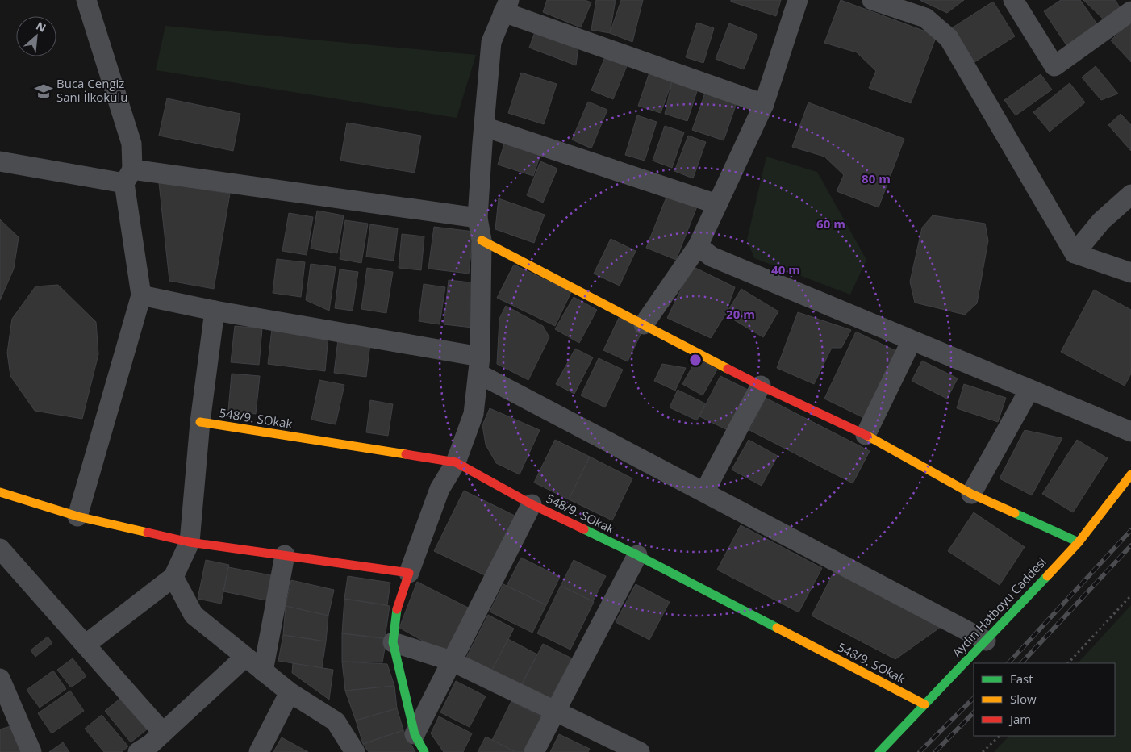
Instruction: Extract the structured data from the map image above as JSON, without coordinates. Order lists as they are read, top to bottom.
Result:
{
  "streets": {
    "street": ["548/9. SOkak", "Aydın Hatboyu Caddesi"]
  },
  "crossings": [
    ["548/9. SOkak", "Aydın Hatboyu Caddesi"]
  ],
  "places": {
    "school or university": ["Buca Cengiz Sani İlkokulu"]
  },
  "legend": ["Fast", "Slow", "Jam"],
  "north": "top right",
  "rings": [
    "80 m",
    "60 m",
    "40 m",
    "20 m"
  ]
}
